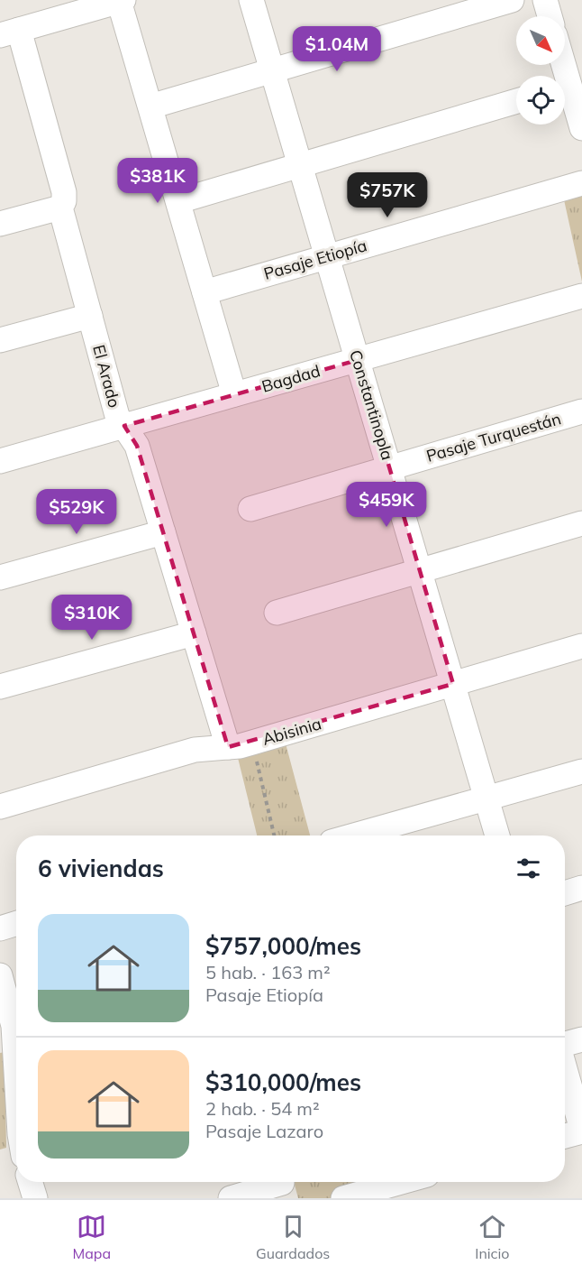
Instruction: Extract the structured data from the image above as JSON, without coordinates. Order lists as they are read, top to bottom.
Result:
{
  "streets": {
    "street": [
      "Pasaje Etiopía",
      "El Arado",
      "Bagdad",
      "Constantinopla",
      "Pasaje Turquestán",
      "Abisinia"
    ]
  },
  "crossings": [
    ["Pasaje Etiopía", "Constantinopla"],
    ["El Arado", "Bagdad"],
    ["El Arado", "Abisinia"],
    ["Bagdad", "Constantinopla"],
    ["Constantinopla", "Pasaje Turquestán"],
    ["Constantinopla", "Abisinia"]
  ],
  "north": "bottom right",
  "page": {
    "price": [
      "$1.04M",
      "$381K",
      "$757K",
      "$459K",
      "$529K",
      "$310K"
    ],
    "heading": "6 viviendas",
    "list": [
      {
        "name": "$757,000/mes",
        "note": "5 hab. · 163 m² · Pasaje Etiopía"
      },
      {
        "name": "$310,000/mes",
        "note": "2 hab. · 54 m² · Pasaje Lazaro"
      }
    ],
    "tabs": ["Mapa", "Guardados", "Inicio"]
  }
}
